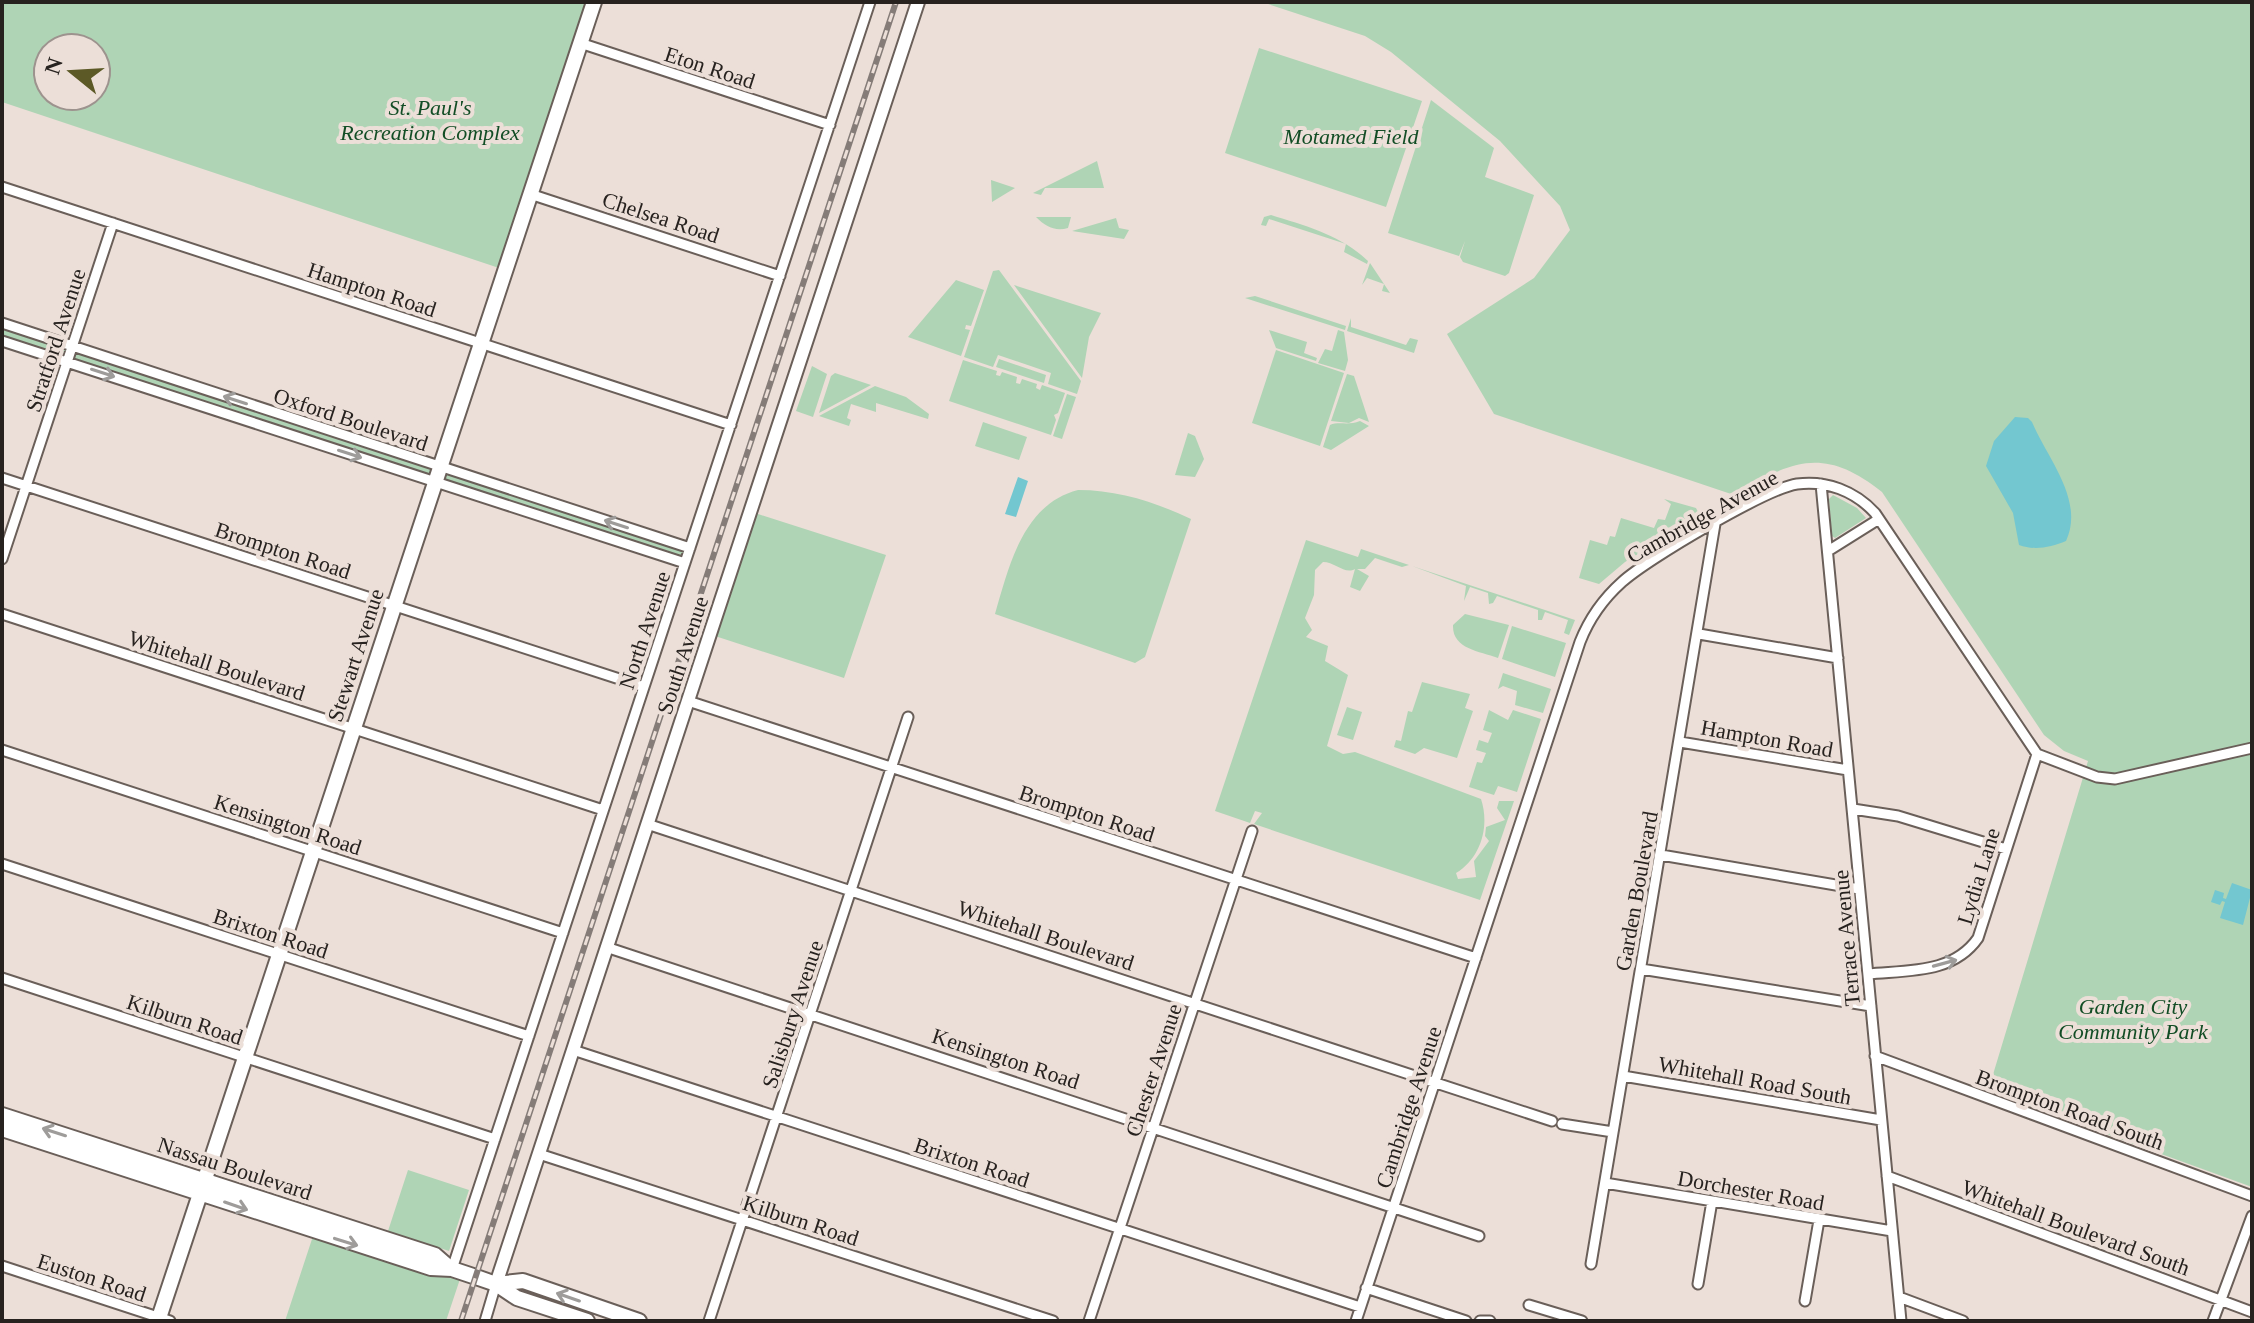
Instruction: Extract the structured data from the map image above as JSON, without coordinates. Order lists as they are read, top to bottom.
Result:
{
  "streets": {
    "main road": ["Stewart Avenue", "Nassau Boulevard"],
    "street": [
      "Eton Road",
      "Chelsea Road",
      "Hampton Road",
      "Stratford Avenue",
      "Oxford Boulevard",
      "Cambridge Avenue",
      "Brompton Road",
      "North Avenue",
      "South Avenue",
      "Whitehall Boulevard",
      "Kensington Road",
      "Lydia Lane",
      "Garden Boulevard",
      "Brixton Road",
      "Terrace Avenue",
      "Salisbury Avenue",
      "Kilburn Road",
      "Chester Avenue",
      "Whitehall Road South",
      "Brompton Road South",
      "Dorchester Road",
      "Whitehall Boulevard South",
      "Euston Road"
    ]
  },
  "crossings": [
    ["Eton Road", "North Avenue"],
    ["Eton Road", "Stewart Avenue"],
    ["Chelsea Road", "North Avenue"],
    ["Chelsea Road", "Stewart Avenue"],
    ["Hampton Road", "Stratford Avenue"],
    ["Hampton Road", "North Avenue"],
    ["Hampton Road", "Stewart Avenue"],
    ["Hampton Road", "Garden Boulevard"],
    ["Hampton Road", "Terrace Avenue"],
    ["Stratford Avenue", "Oxford Boulevard"],
    ["Stratford Avenue", "Brompton Road"],
    ["Oxford Boulevard", "North Avenue"],
    ["Oxford Boulevard", "Stewart Avenue"],
    ["Cambridge Avenue", "Brompton Road"],
    ["Cambridge Avenue", "Whitehall Boulevard"],
    ["Cambridge Avenue", "Kensington Road"],
    ["Cambridge Avenue", "Lydia Lane"],
    ["Cambridge Avenue", "Garden Boulevard"],
    ["Cambridge Avenue", "Brixton Road"],
    ["Cambridge Avenue", "Terrace Avenue"],
    ["Brompton Road", "North Avenue"],
    ["Brompton Road", "Stewart Avenue"],
    ["Brompton Road", "South Avenue"],
    ["Brompton Road", "Salisbury Avenue"],
    ["Brompton Road", "Chester Avenue"],
    ["North Avenue", "Whitehall Boulevard"],
    ["North Avenue", "Kensington Road"],
    ["North Avenue", "Brixton Road"],
    ["North Avenue", "Kilburn Road"],
    ["North Avenue", "Nassau Boulevard"],
    ["Stewart Avenue", "Whitehall Boulevard"],
    ["Stewart Avenue", "Kensington Road"],
    ["Stewart Avenue", "Brixton Road"],
    ["Stewart Avenue", "Kilburn Road"],
    ["Stewart Avenue", "Nassau Boulevard"],
    ["Stewart Avenue", "Euston Road"],
    ["South Avenue", "Whitehall Boulevard"],
    ["South Avenue", "Kensington Road"],
    ["South Avenue", "Brixton Road"],
    ["South Avenue", "Kilburn Road"],
    ["South Avenue", "Nassau Boulevard"],
    ["Whitehall Boulevard", "Salisbury Avenue"],
    ["Whitehall Boulevard", "Chester Avenue"],
    ["Kensington Road", "Salisbury Avenue"],
    ["Kensington Road", "Chester Avenue"],
    ["Lydia Lane", "Terrace Avenue"],
    ["Garden Boulevard", "Whitehall Road South"],
    ["Garden Boulevard", "Dorchester Road"],
    ["Brixton Road", "Salisbury Avenue"],
    ["Brixton Road", "Chester Avenue"],
    ["Terrace Avenue", "Whitehall Road South"],
    ["Terrace Avenue", "Brompton Road South"],
    ["Terrace Avenue", "Dorchester Road"],
    ["Terrace Avenue", "Whitehall Boulevard South"],
    ["Salisbury Avenue", "Kilburn Road"]
  ],
  "one_way": ["Lydia Lane"],
  "parks": ["St. Paul's Recreation Complex", "Motamed Field", "Garden City Community Park"],
  "north": "left"
}
